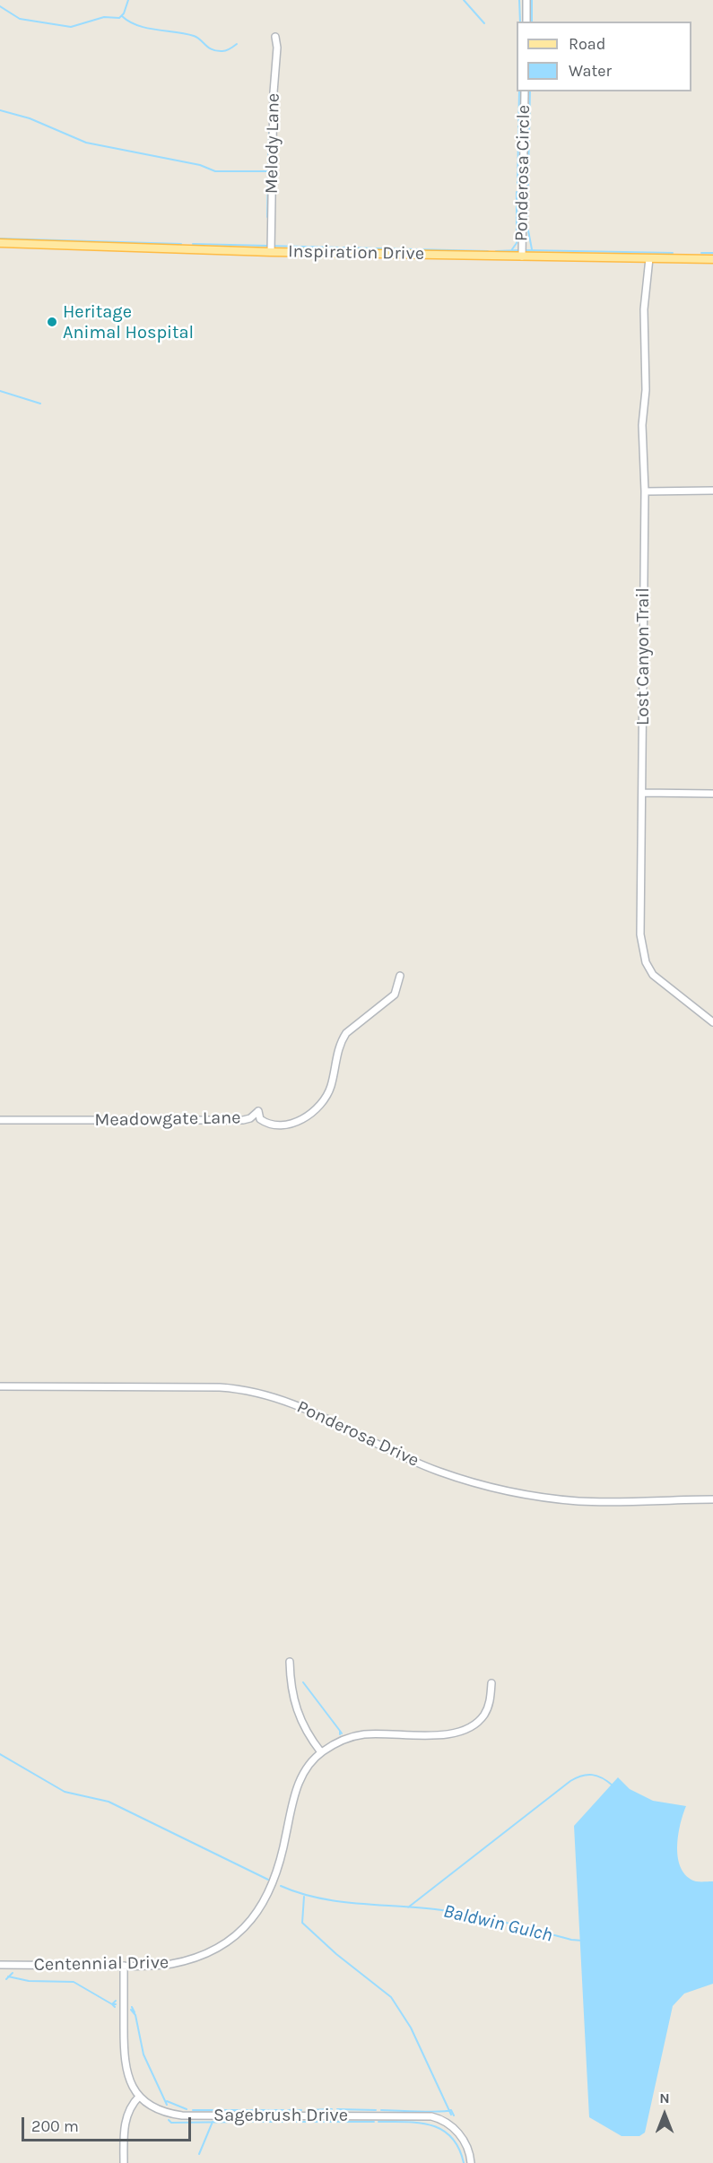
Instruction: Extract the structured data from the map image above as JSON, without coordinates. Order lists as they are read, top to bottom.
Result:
{
  "streets": {
    "main road": ["Inspiration Drive"],
    "street": [
      "Melody Lane",
      "Ponderosa Circle",
      "Lost Canyon Trail",
      "Meadowgate Lane",
      "Ponderosa Drive",
      "Centennial Drive",
      "Sagebrush Drive"
    ]
  },
  "crossings": [
    ["Melody Lane", "Inspiration Drive"],
    ["Ponderosa Circle", "Inspiration Drive"],
    ["Inspiration Drive", "Lost Canyon Trail"]
  ],
  "water": ["Baldwin Gulch"],
  "places": ["Heritage Animal Hospital"],
  "legend": ["Road", "Water"],
  "scale_bar": "200 m",
  "north": "top"
}
